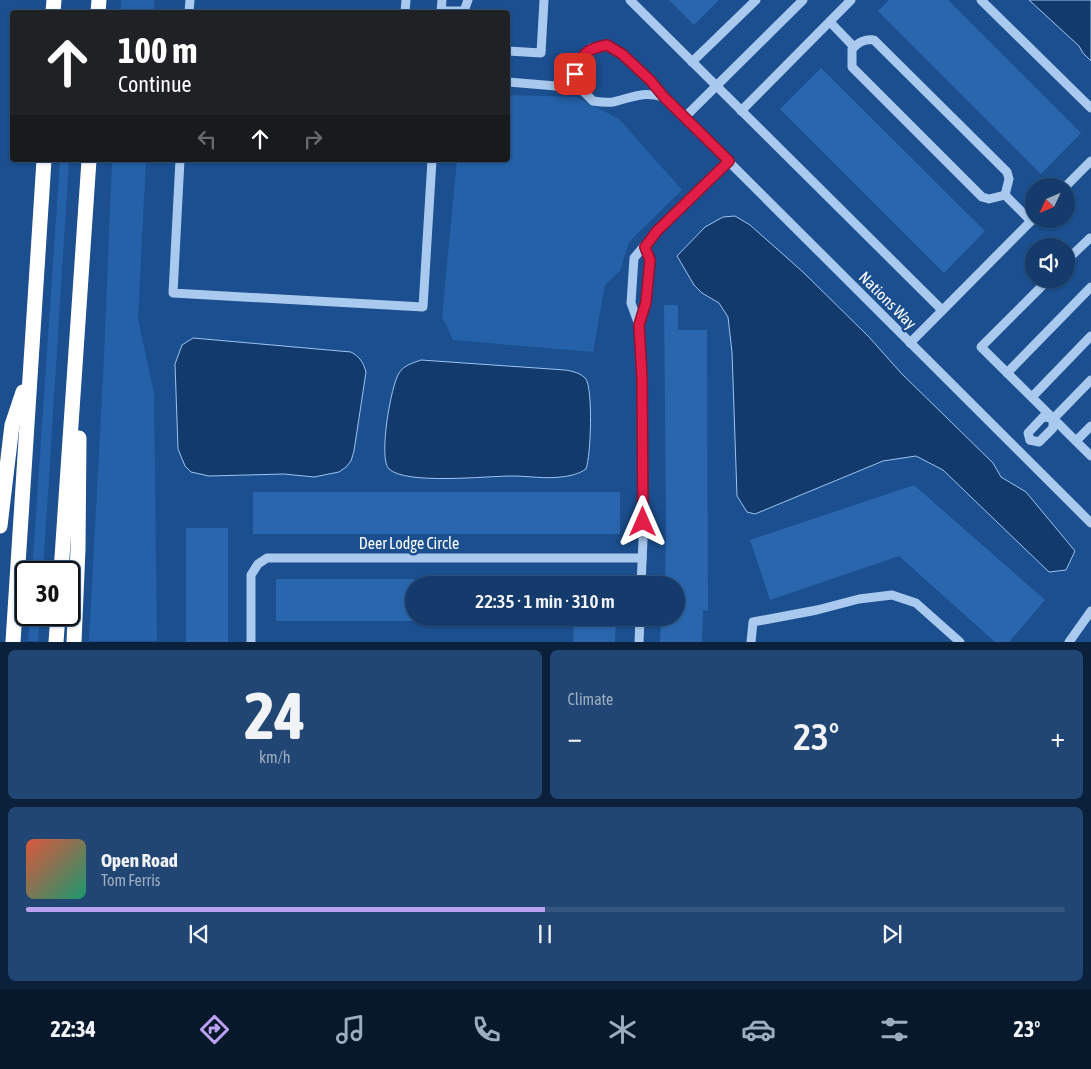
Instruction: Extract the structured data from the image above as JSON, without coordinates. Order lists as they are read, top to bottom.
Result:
{
  "streets": {
    "street": ["Nations Way", "Deer Lodge Circle"]
  },
  "north": "bottom left",
  "page": {
    "turn": ["100 m", "Continue"],
    "limit": "30",
    "trip": "22:35 · 1 min · 310 m",
    "tile": [
      ["24", "km/h"],
      "Climate"
    ],
    "heat": ["−", "23°", "+"],
    "song": ["Open Road", "Tom Ferris"],
    "tabs": ["22:34", "23°"]
  }
}
